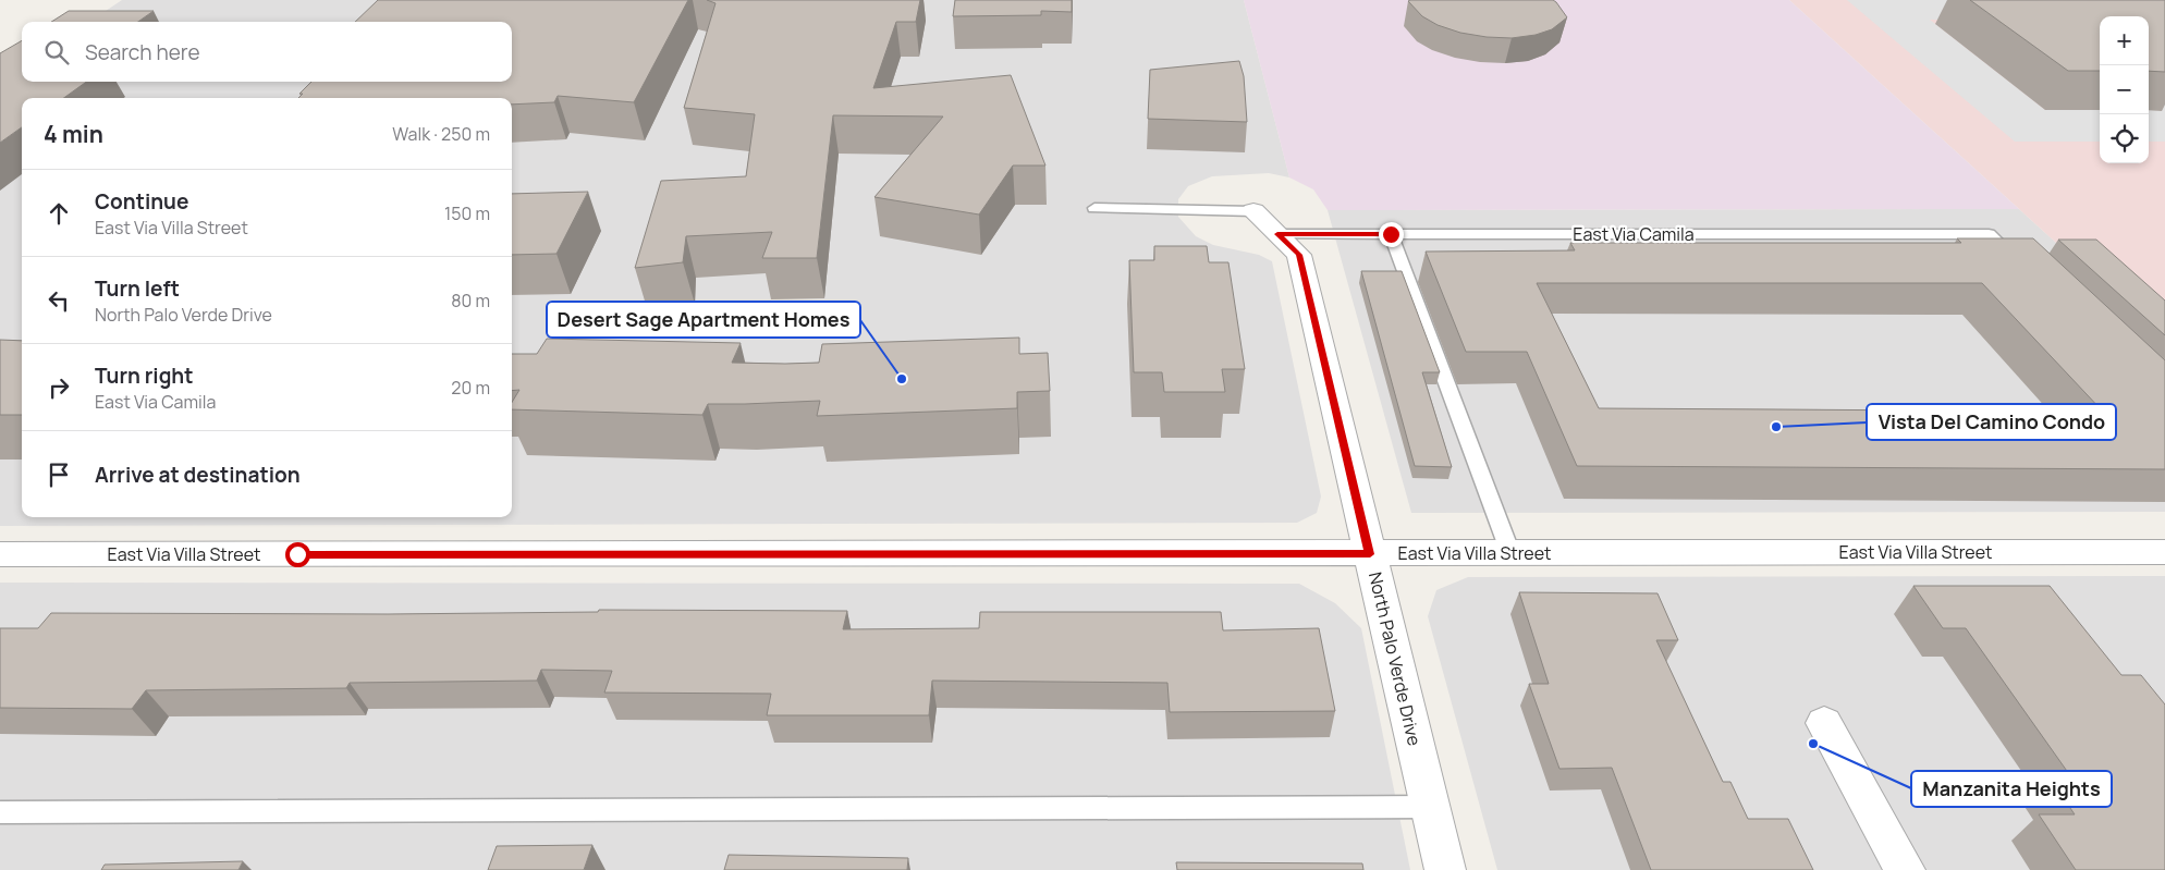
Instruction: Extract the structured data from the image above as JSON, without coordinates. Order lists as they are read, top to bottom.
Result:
{
  "streets": {
    "street": ["East Via Villa Street", "North Palo Verde Drive"],
    "lane": ["East Via Camila"]
  },
  "crossings": [
    ["East Via Camila", "North Palo Verde Drive"],
    ["East Via Villa Street", "North Palo Verde Drive"]
  ],
  "places": ["Desert Sage Apartment Homes", "Vista Del Camino Condo", "Manzanita Heights"],
  "page": {
    "map_buttons": ["+", "−"],
    "search": "Search here",
    "heading": ["4 min", "Walk · 250 m"],
    "list": [
      ["Continue", "East Via Villa Street", "150 m"],
      ["Turn left", "North Palo Verde Drive", "80 m"],
      ["Turn right", "East Via Camila", "20 m"],
      "Arrive at destination"
    ]
  }
}
